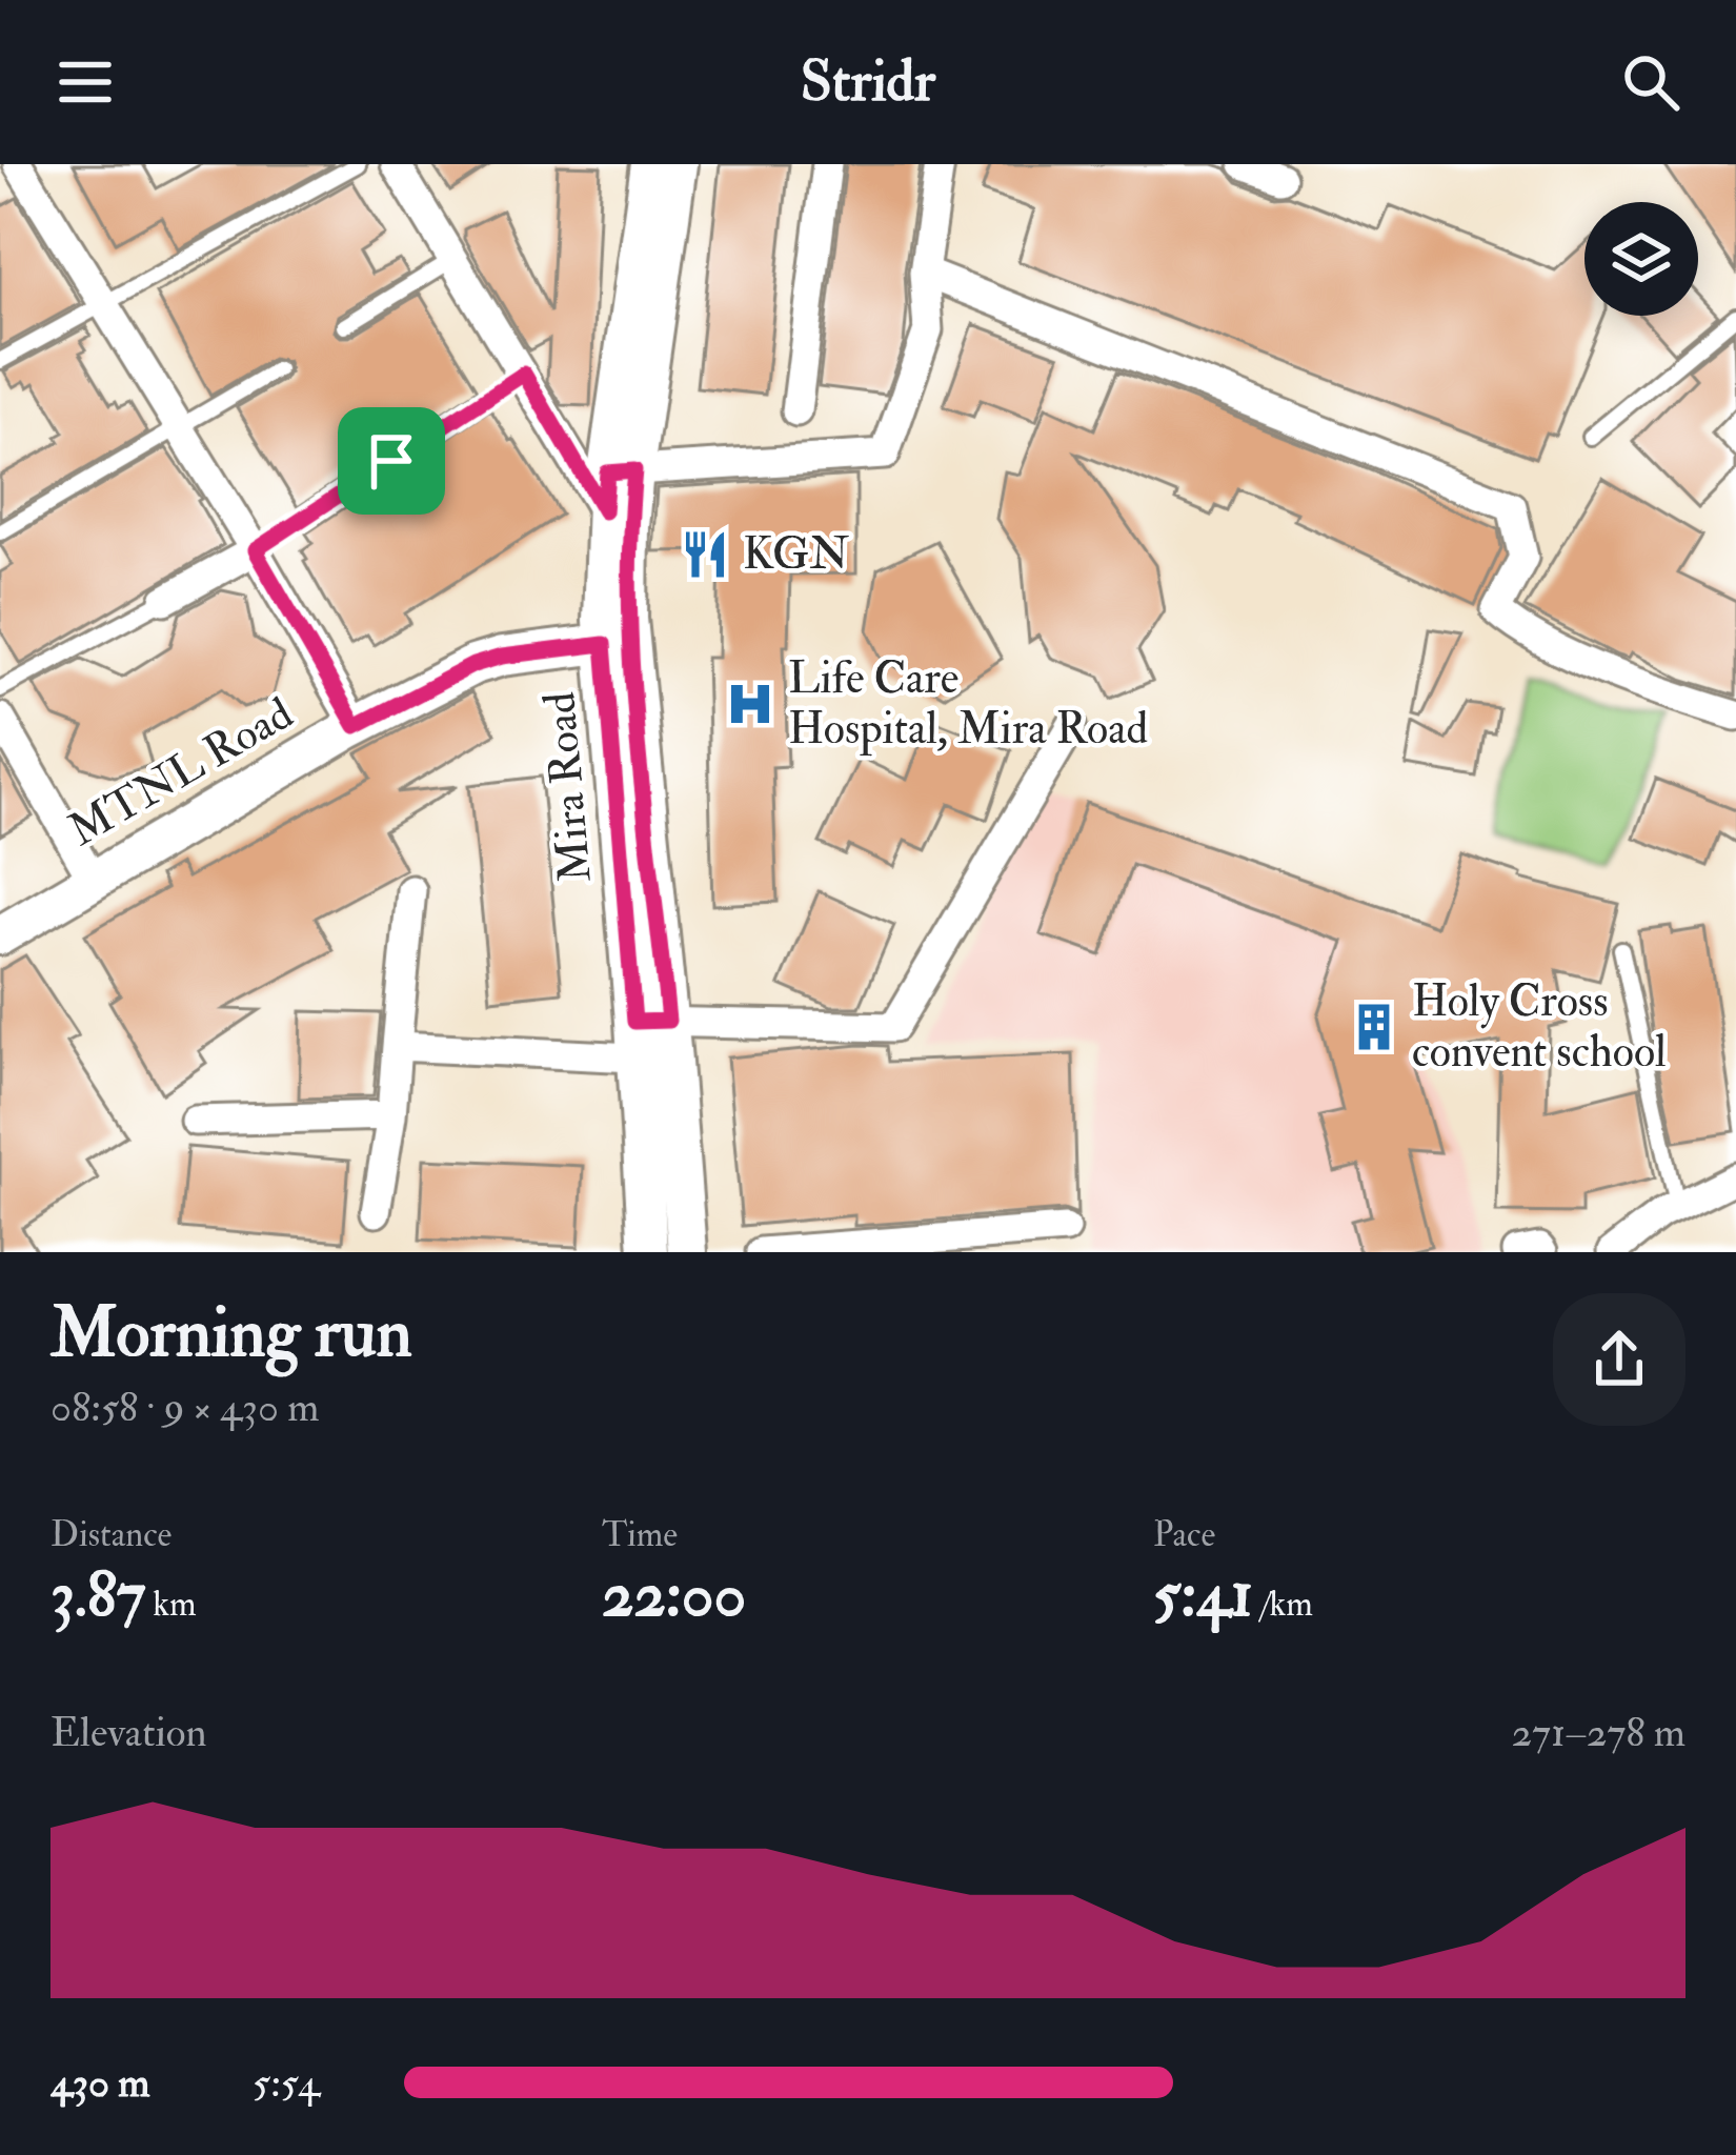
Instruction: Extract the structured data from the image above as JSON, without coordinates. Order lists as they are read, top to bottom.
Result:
{
  "streets": {
    "main road": ["MTNL Road", "Mira Road"]
  },
  "crossings": [
    ["MTNL Road", "Mira Road"]
  ],
  "places": {
    "restaurant": ["KGN"],
    "hospital": ["Life Care Hospital, Mira Road"],
    "building": ["Holy Cross convent school"]
  },
  "page": {
    "header": "Stridr",
    "heading": ["Morning run", "08:58 · 9 × 430 m"],
    "stats": [
      ["Distance", "3.87 km"],
      ["Time", "22:00"],
      ["Pace", "5:41 /km"]
    ],
    "chart": ["Elevation", "271–278 m"],
    "list": [
      {
        "name": "430 m",
        "note": "5:54"
      }
    ]
  }
}
